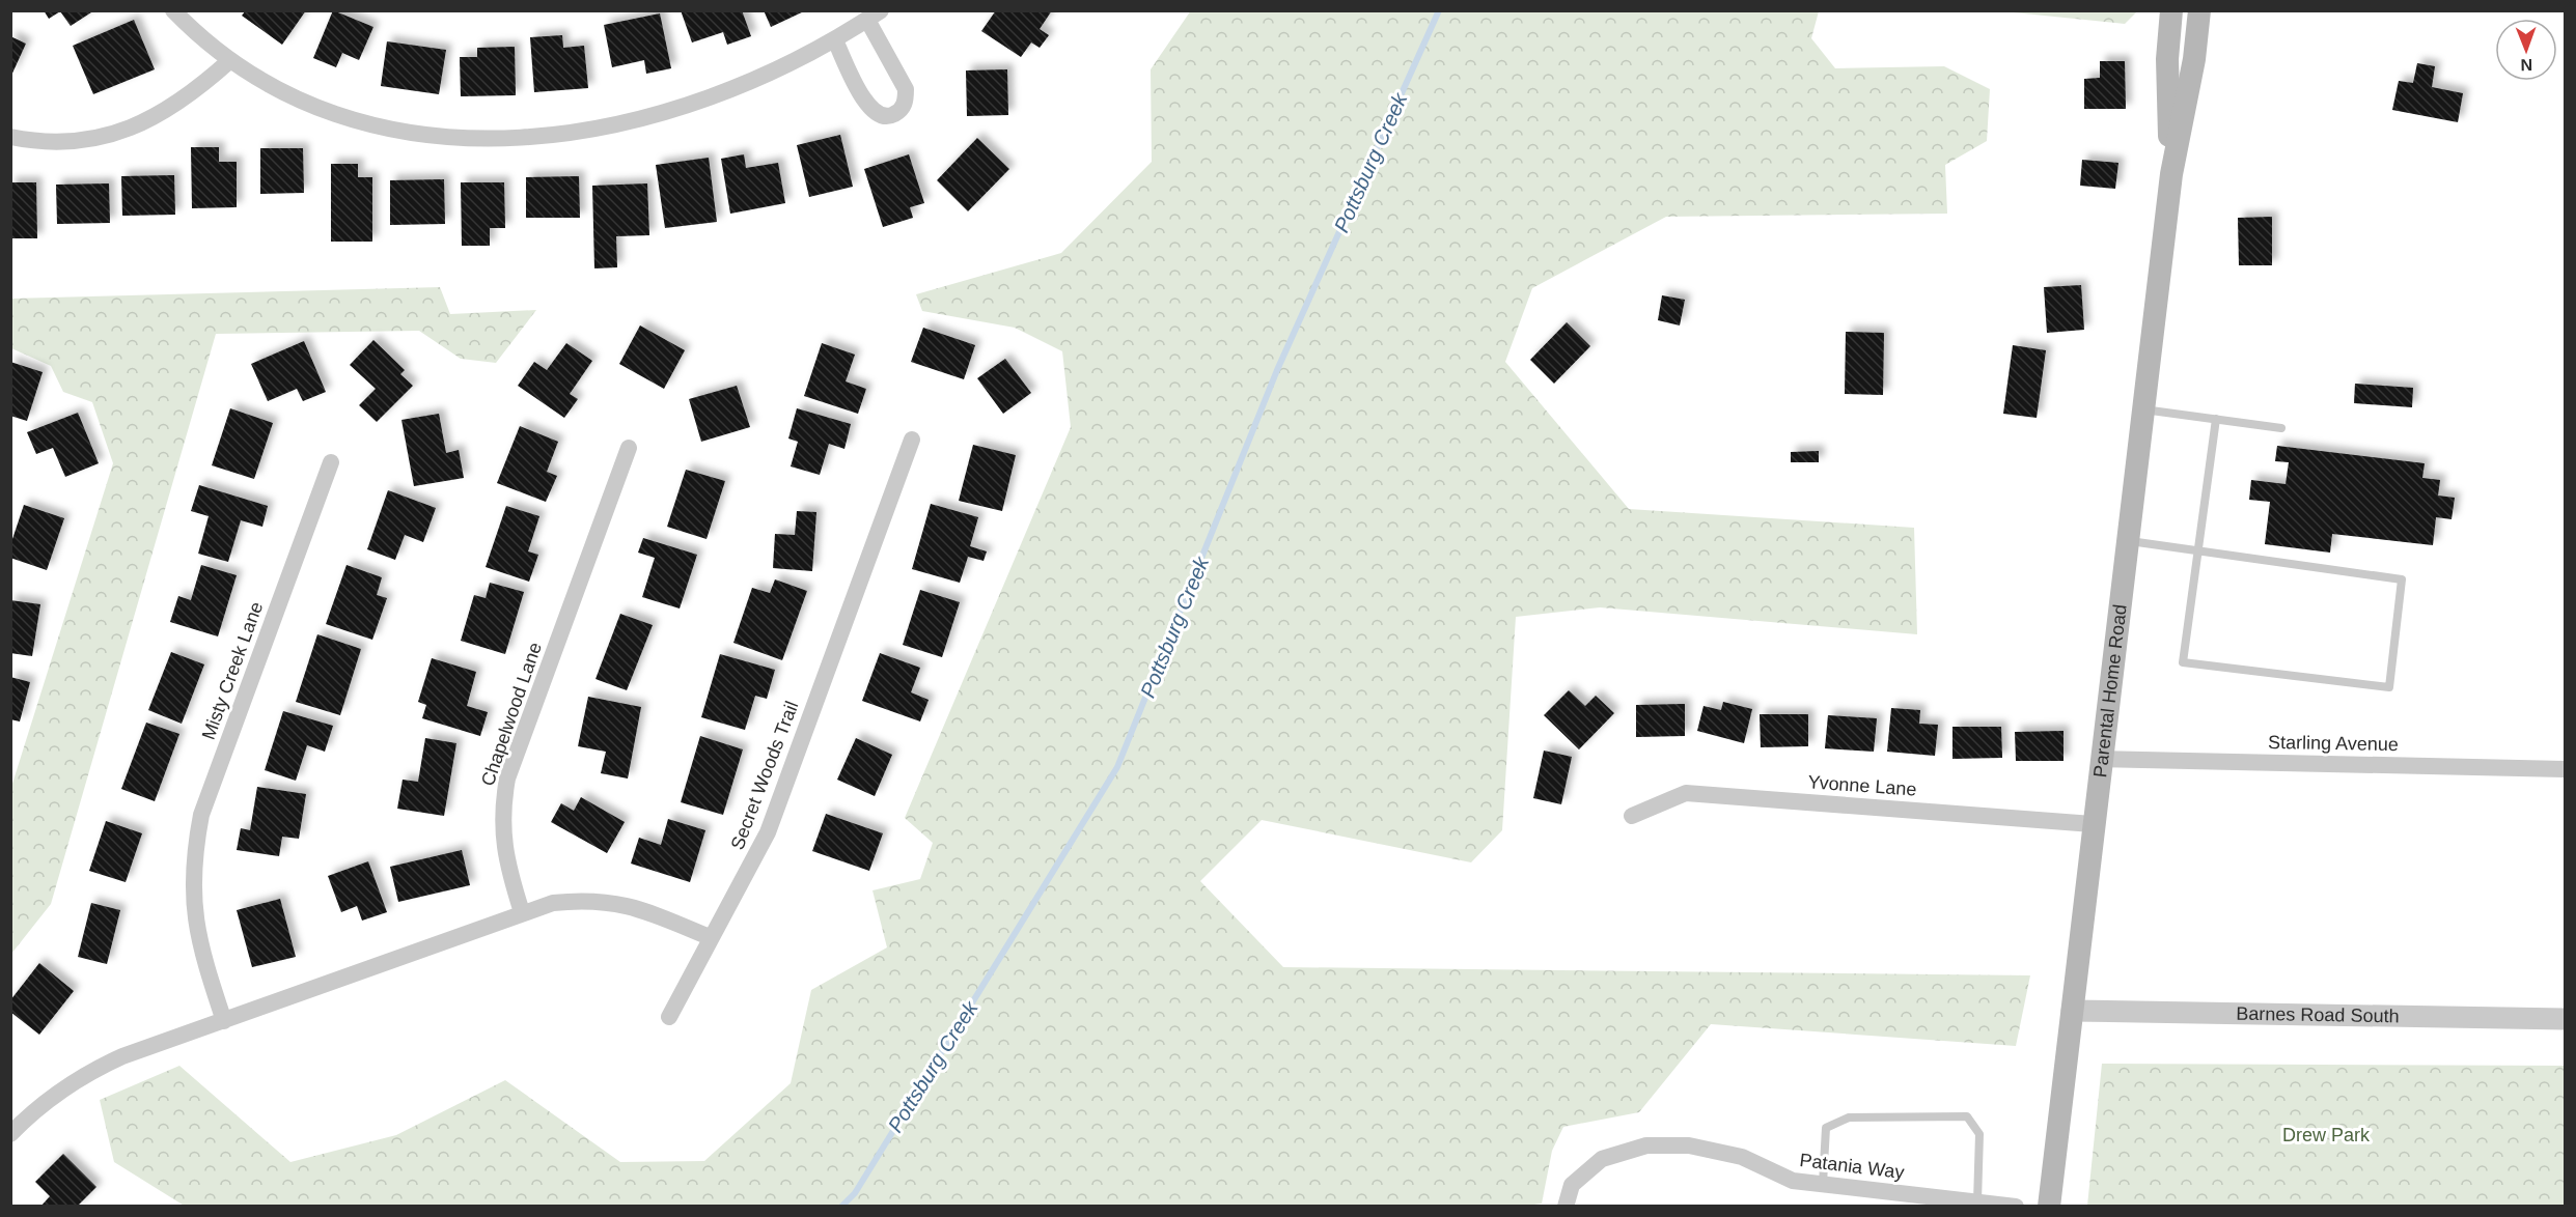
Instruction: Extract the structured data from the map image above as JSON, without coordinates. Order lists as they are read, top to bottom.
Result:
{
  "streets": {
    "main road": ["Parental Home Road"],
    "street": [
      "Misty Creek Lane",
      "Chapelwood Lane",
      "Starling Avenue",
      "Secret Woods Trail",
      "Yvonne Lane",
      "Barnes Road South",
      "Patania Way"
    ]
  },
  "crossings": [
    ["Parental Home Road", "Starling Avenue"],
    ["Parental Home Road", "Yvonne Lane"],
    ["Parental Home Road", "Barnes Road South"]
  ],
  "water": ["Pottsburg Creek"],
  "parks": ["Drew Park"],
  "north": "bottom"
}
